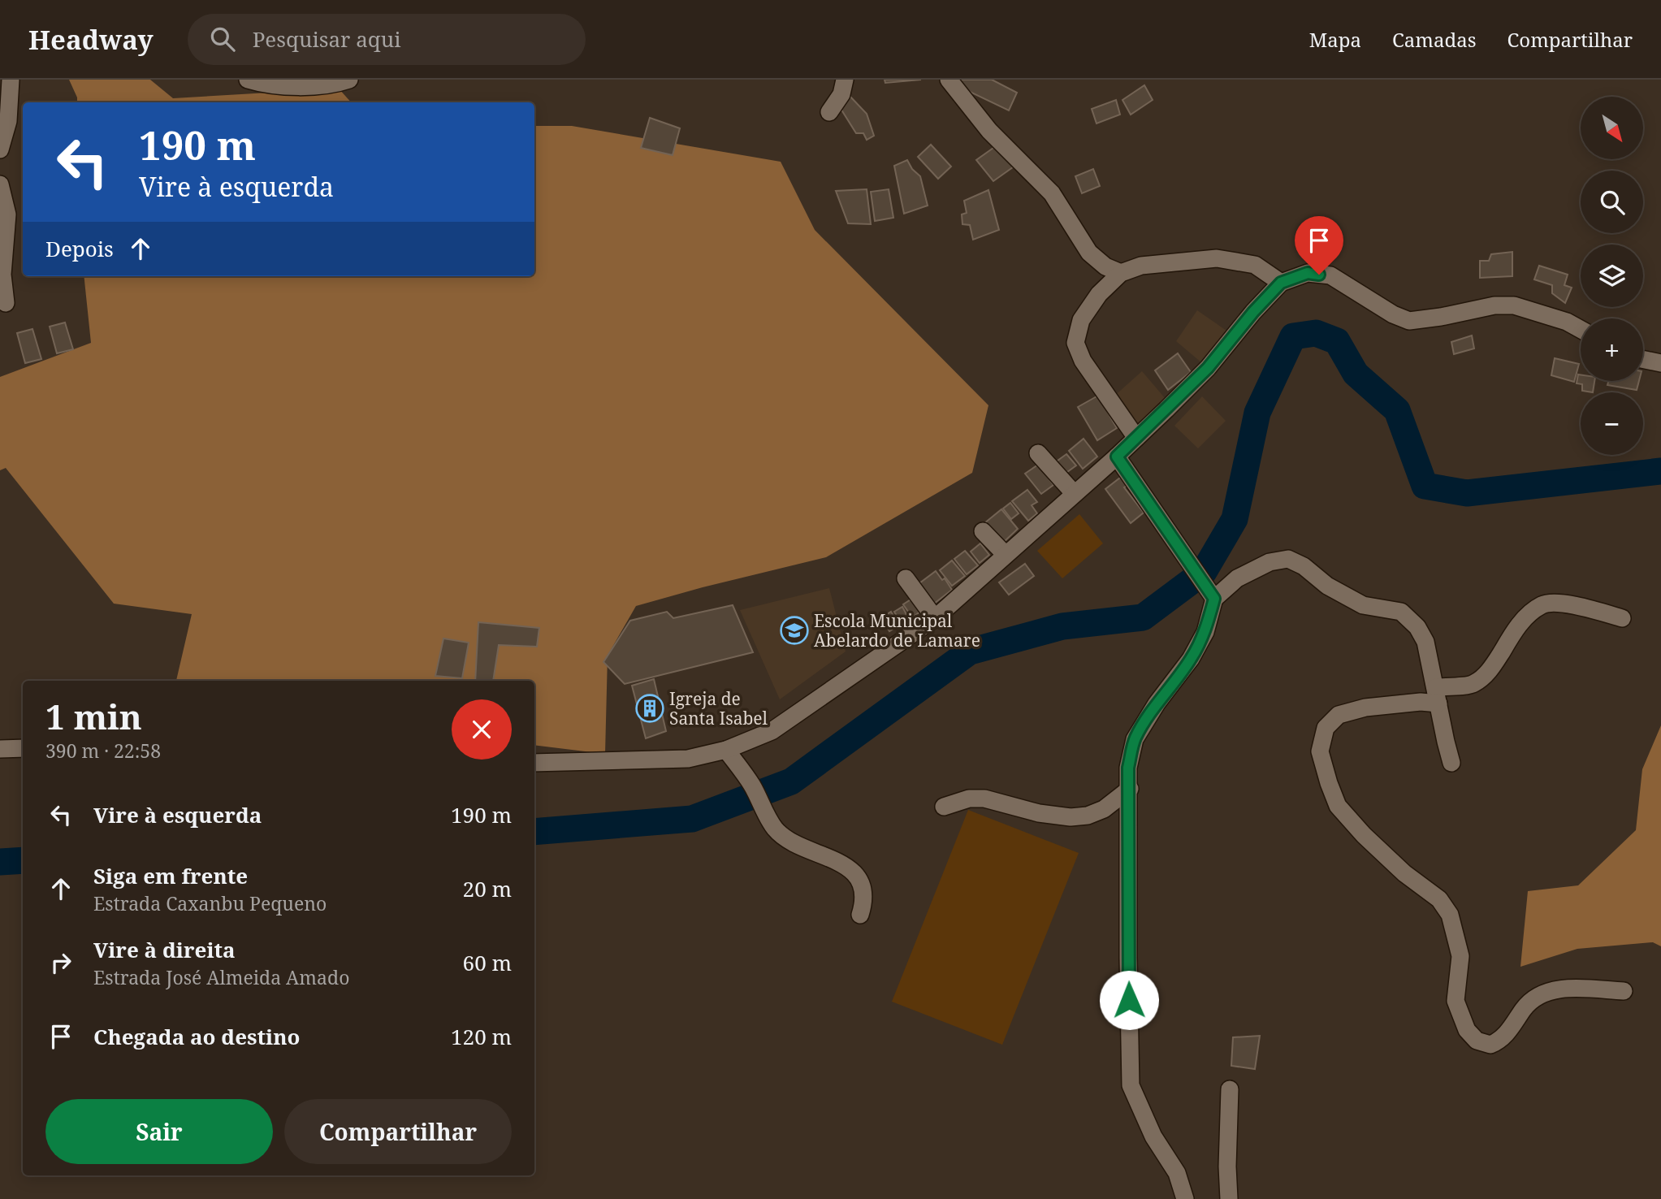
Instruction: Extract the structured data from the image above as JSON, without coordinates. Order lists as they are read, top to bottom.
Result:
{
  "places": {
    "school or university": ["Escola Municipal Abelardo de Lamare"],
    "building": ["Igreja de Santa Isabel"]
  },
  "north": "bottom right",
  "page": {
    "header": "Headway",
    "search": "Pesquisar aqui",
    "nav": ["Mapa", "Camadas", "Compartilhar"],
    "map_buttons": ["+", "−"],
    "turn": ["190 m", "Vire à esquerda"],
    "then": "Depois",
    "heading": ["1 min", "390 m · 22:58"],
    "list": [
      {
        "name": "Vire à esquerda",
        "value": "190 m"
      },
      {
        "name": "Siga em frente",
        "note": "Estrada Caxanbu Pequeno",
        "value": "20 m"
      },
      {
        "name": "Vire à direita",
        "note": "Estrada José Almeida Amado",
        "value": "60 m"
      },
      {
        "name": "Chegada ao destino",
        "value": "120 m"
      }
    ],
    "buttons": ["Sair", "Compartilhar"]
  }
}
